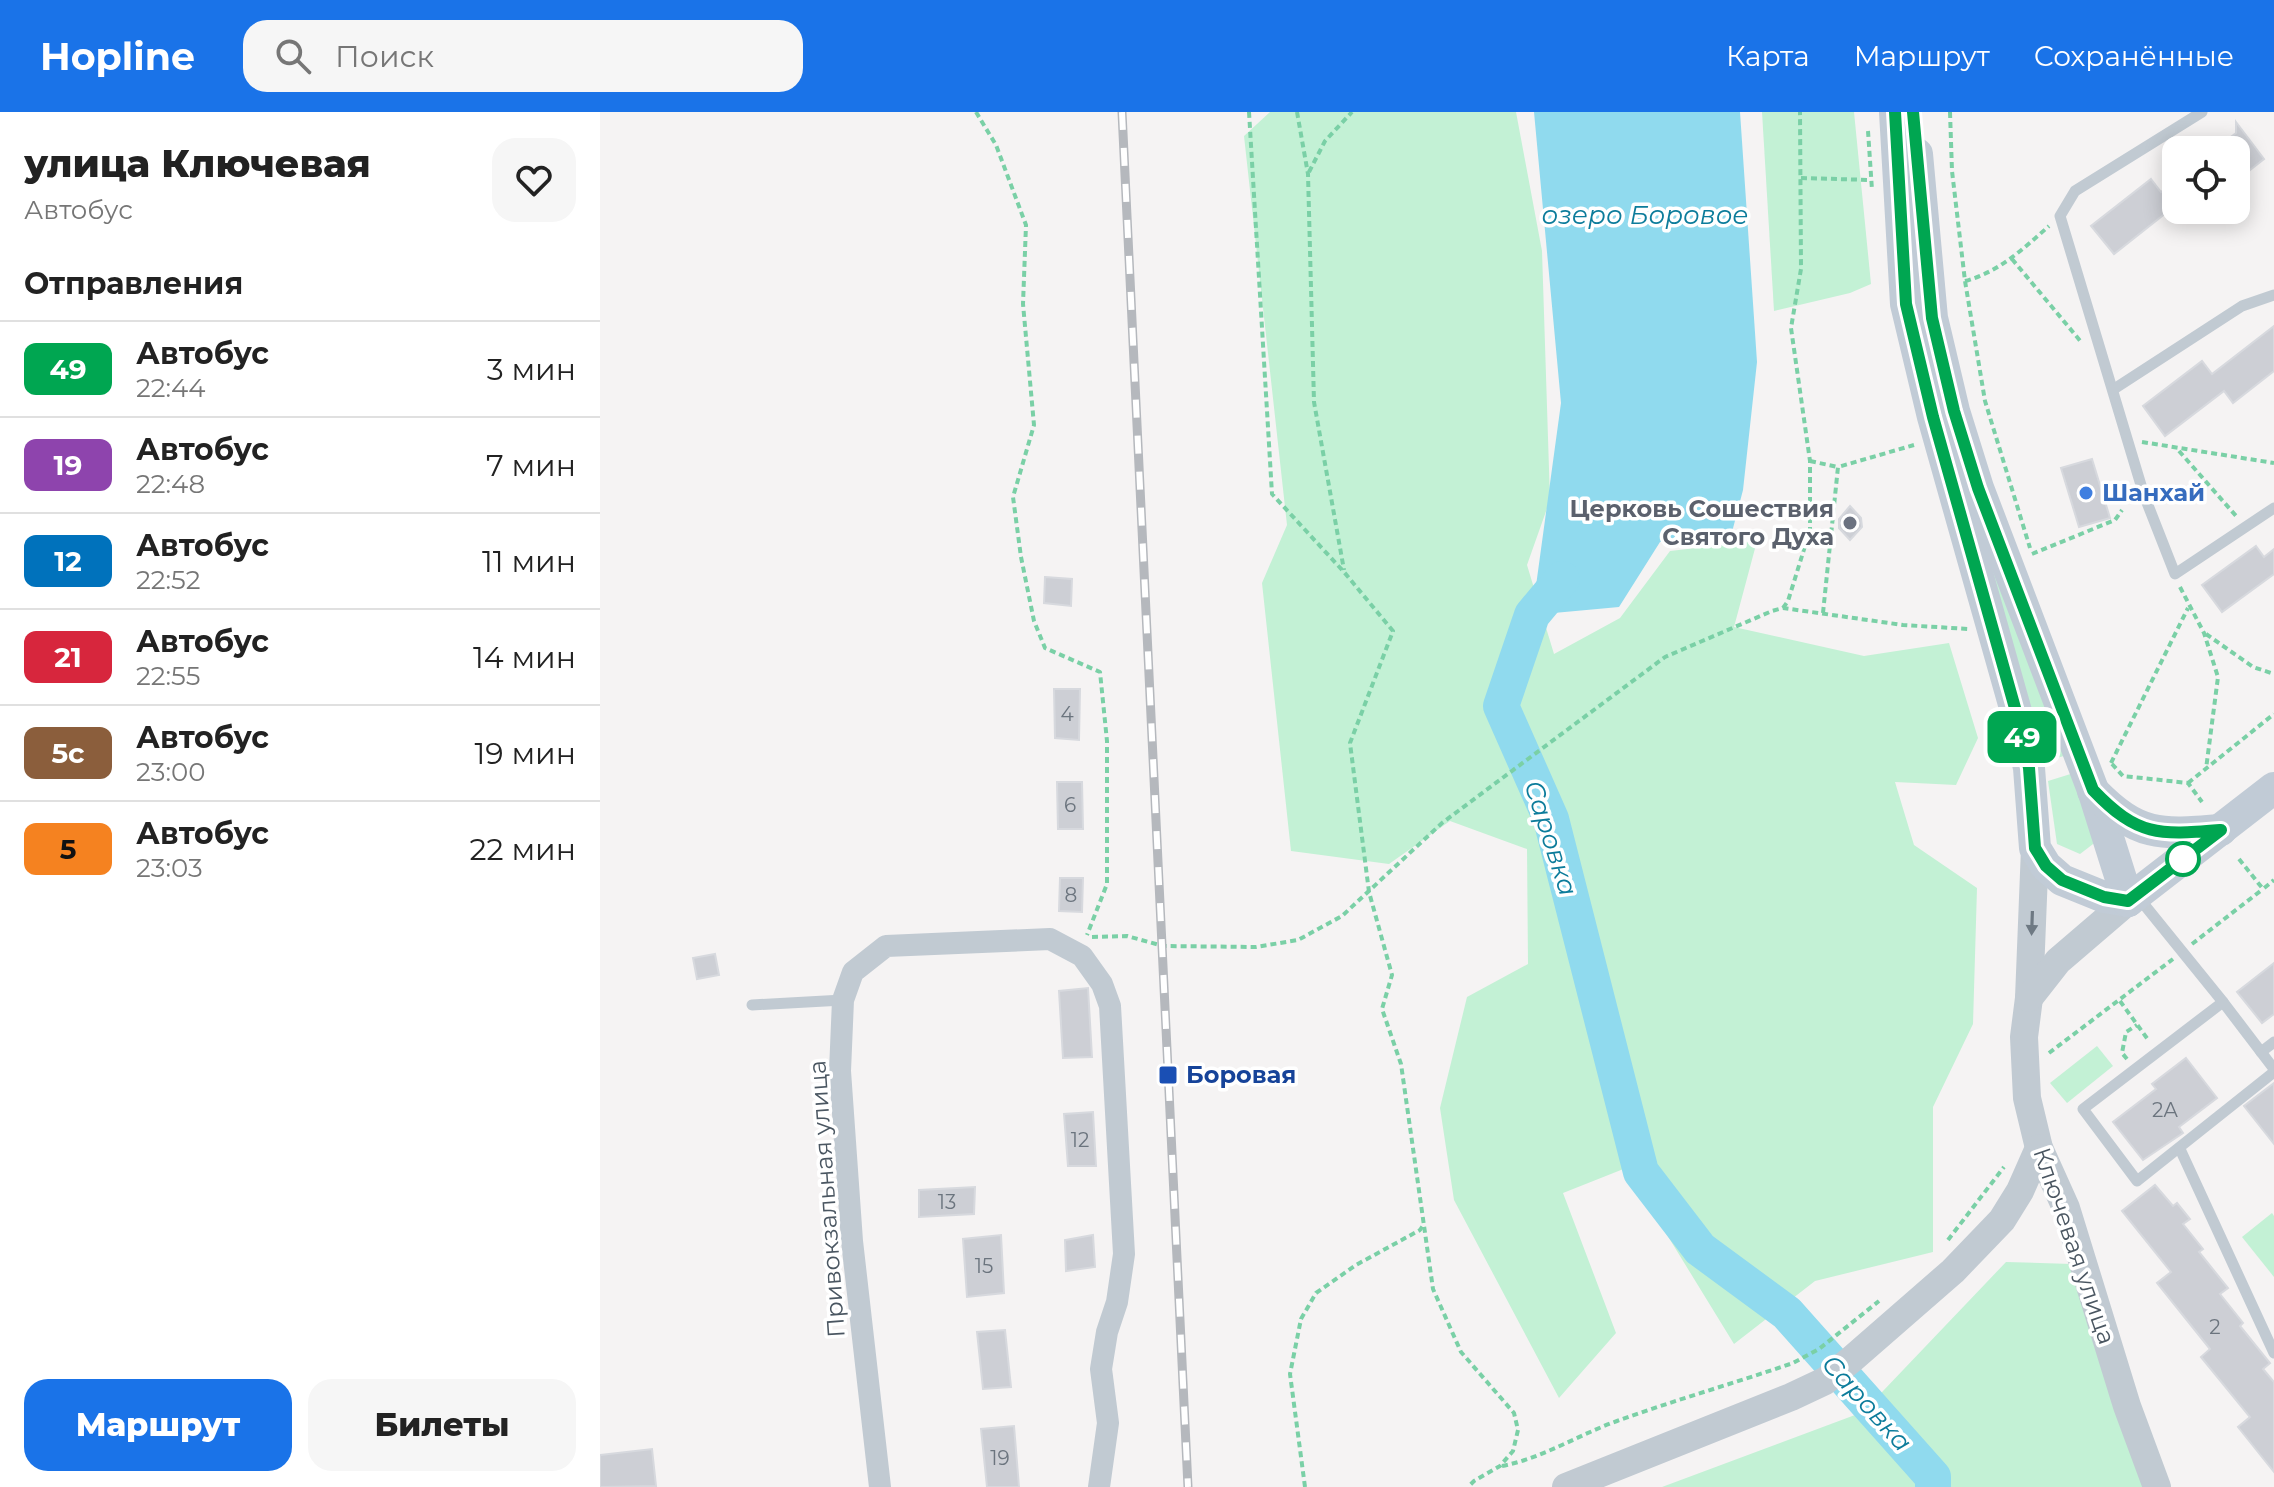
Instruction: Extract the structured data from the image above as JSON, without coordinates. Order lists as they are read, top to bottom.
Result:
{
  "streets": {
    "street": ["Привокзальная улица", "Ключевая улица"]
  },
  "water": ["озеро Боровое", "Саровка"],
  "places": {
    "other": ["Шанхай", "Церковь Сошествия Святого Духа"],
    "transit": ["Боровая"]
  },
  "lines": ["bus line 49"],
  "house_numbers": [
    "4",
    "6",
    "8",
    "2А",
    "12",
    "13",
    "15",
    "2",
    "19"
  ],
  "page": {
    "header": "Hopline",
    "search": "Поиск",
    "nav": ["Карта", "Маршрут", "Сохранённые"],
    "heading": [
      ["улица Ключевая", "Автобус"],
      "Отправления"
    ],
    "on_map": "49",
    "list": [
      {
        "mark": "49",
        "name": "Автобус",
        "note": "22:44",
        "value": "3 мин"
      },
      {
        "mark": "19",
        "name": "Автобус",
        "note": "22:48",
        "value": "7 мин"
      },
      {
        "mark": "12",
        "name": "Автобус",
        "note": "22:52",
        "value": "11 мин"
      },
      {
        "mark": "21",
        "name": "Автобус",
        "note": "22:55",
        "value": "14 мин"
      },
      {
        "mark": "5с",
        "name": "Автобус",
        "note": "23:00",
        "value": "19 мин"
      },
      {
        "mark": "5",
        "name": "Автобус",
        "note": "23:03",
        "value": "22 мин"
      }
    ],
    "buttons": ["Маршрут", "Билеты"]
  }
}
